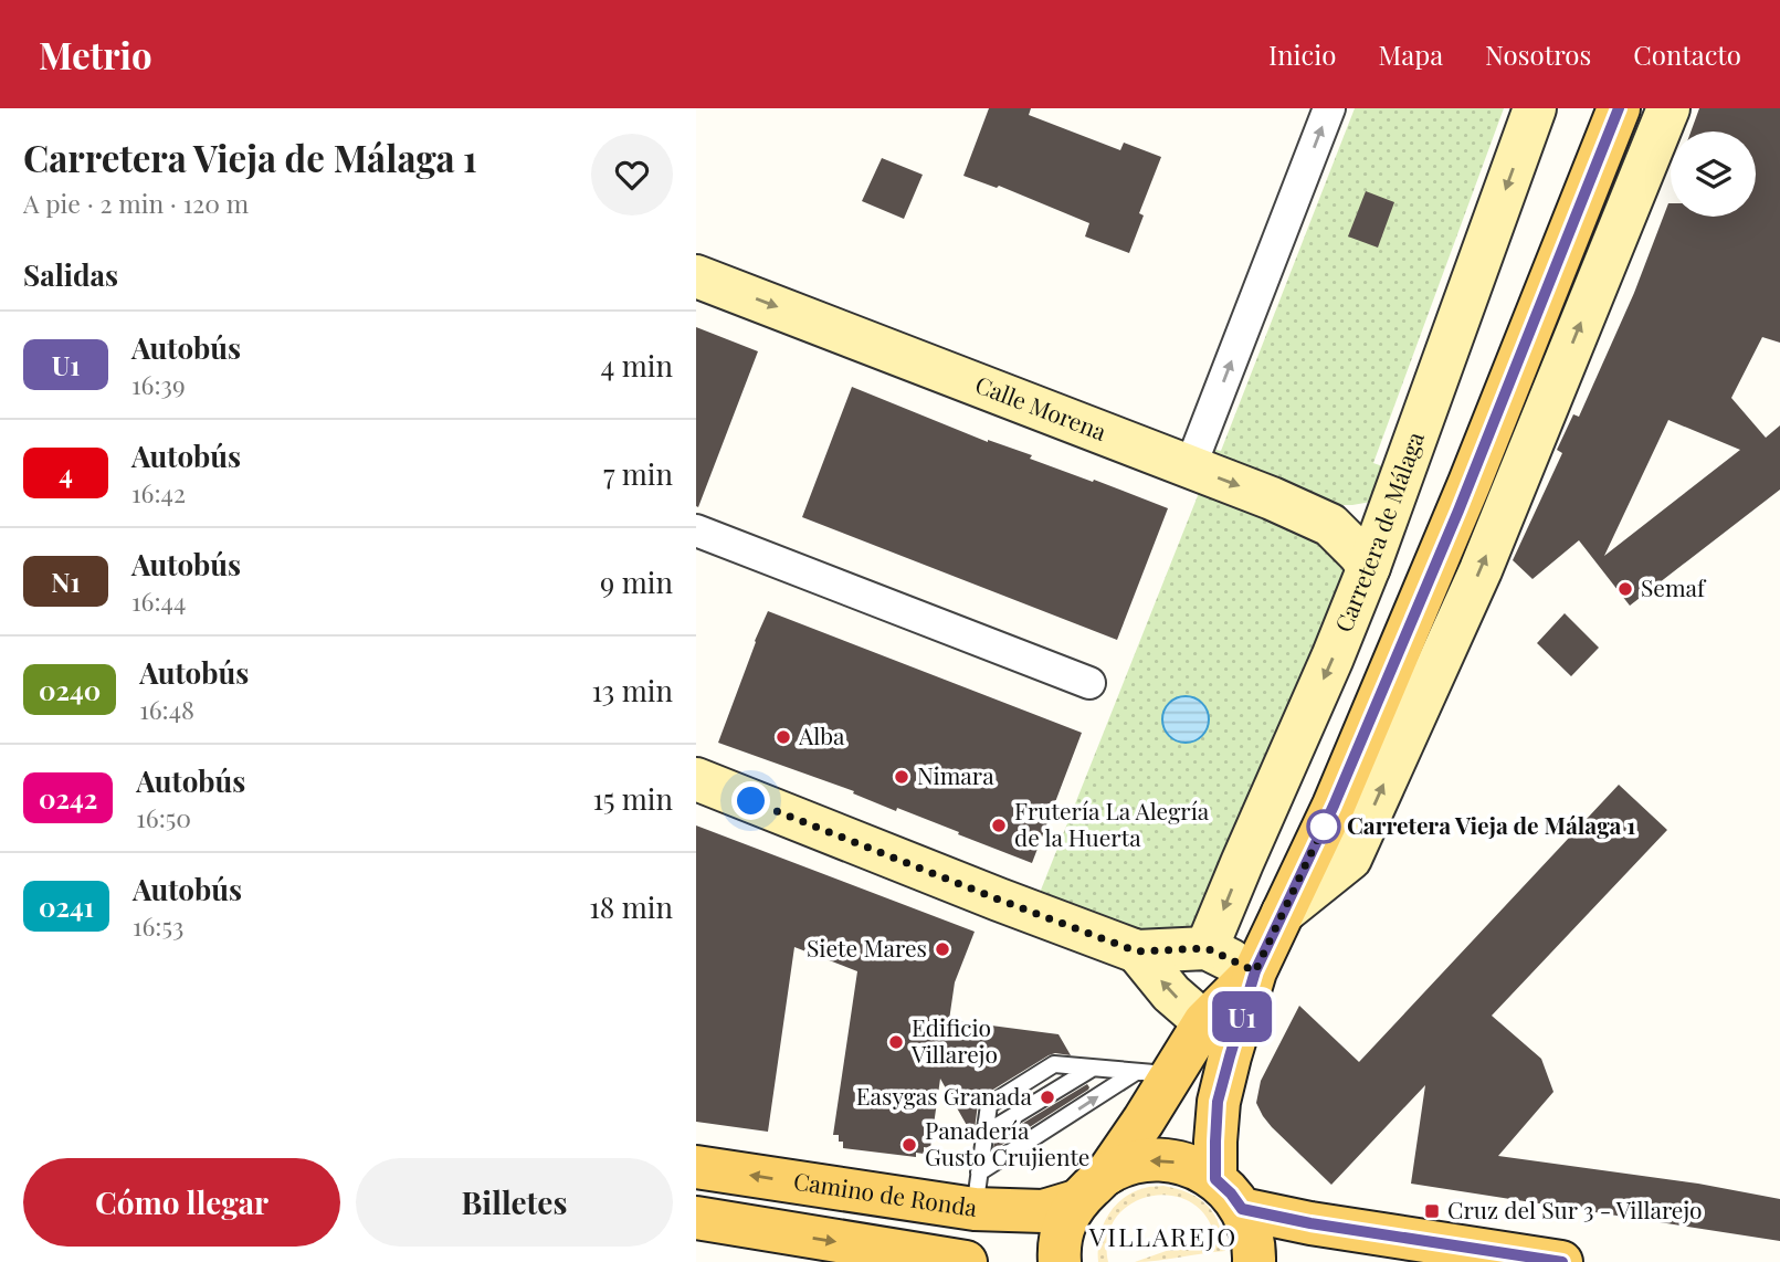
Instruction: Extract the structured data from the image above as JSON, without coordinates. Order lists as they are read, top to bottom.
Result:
{
  "streets": {
    "main road": ["Camino de Ronda"],
    "street": ["Calle Morena", "Carretera de Málaga"]
  },
  "crossings": [
    ["Calle Morena", "Carretera de Málaga"]
  ],
  "districts": ["VILLAREJO"],
  "places": {
    "other": [
      "Semaf",
      "Alba",
      "Nimara",
      "Frutería La Alegría de la Huerta",
      "Carretera Vieja de Málaga 1",
      "Siete Mares",
      "Edificio Villarejo",
      "Easygas Granada",
      "Panadería Gusto Crujiente"
    ],
    "transit": ["Cruz del Sur 3 - Villarejo"]
  },
  "lines": ["bus line U1"],
  "page": {
    "header": "Metrio",
    "nav": [
      "Inicio",
      "Mapa",
      "Nosotros",
      "Contacto"
    ],
    "heading": [
      ["Carretera Vieja de Málaga 1", "A pie · 2 min · 120 m"],
      "Salidas"
    ],
    "on_map": "U1",
    "list": [
      {
        "mark": "U1",
        "name": "Autobús",
        "note": "16:39",
        "value": "4 min"
      },
      {
        "mark": "4",
        "name": "Autobús",
        "note": "16:42",
        "value": "7 min"
      },
      {
        "mark": "N1",
        "name": "Autobús",
        "note": "16:44",
        "value": "9 min"
      },
      {
        "mark": "0240",
        "name": "Autobús",
        "note": "16:48",
        "value": "13 min"
      },
      {
        "mark": "0242",
        "name": "Autobús",
        "note": "16:50",
        "value": "15 min"
      },
      {
        "mark": "0241",
        "name": "Autobús",
        "note": "16:53",
        "value": "18 min"
      }
    ],
    "buttons": ["Cómo llegar", "Billetes"]
  }
}
